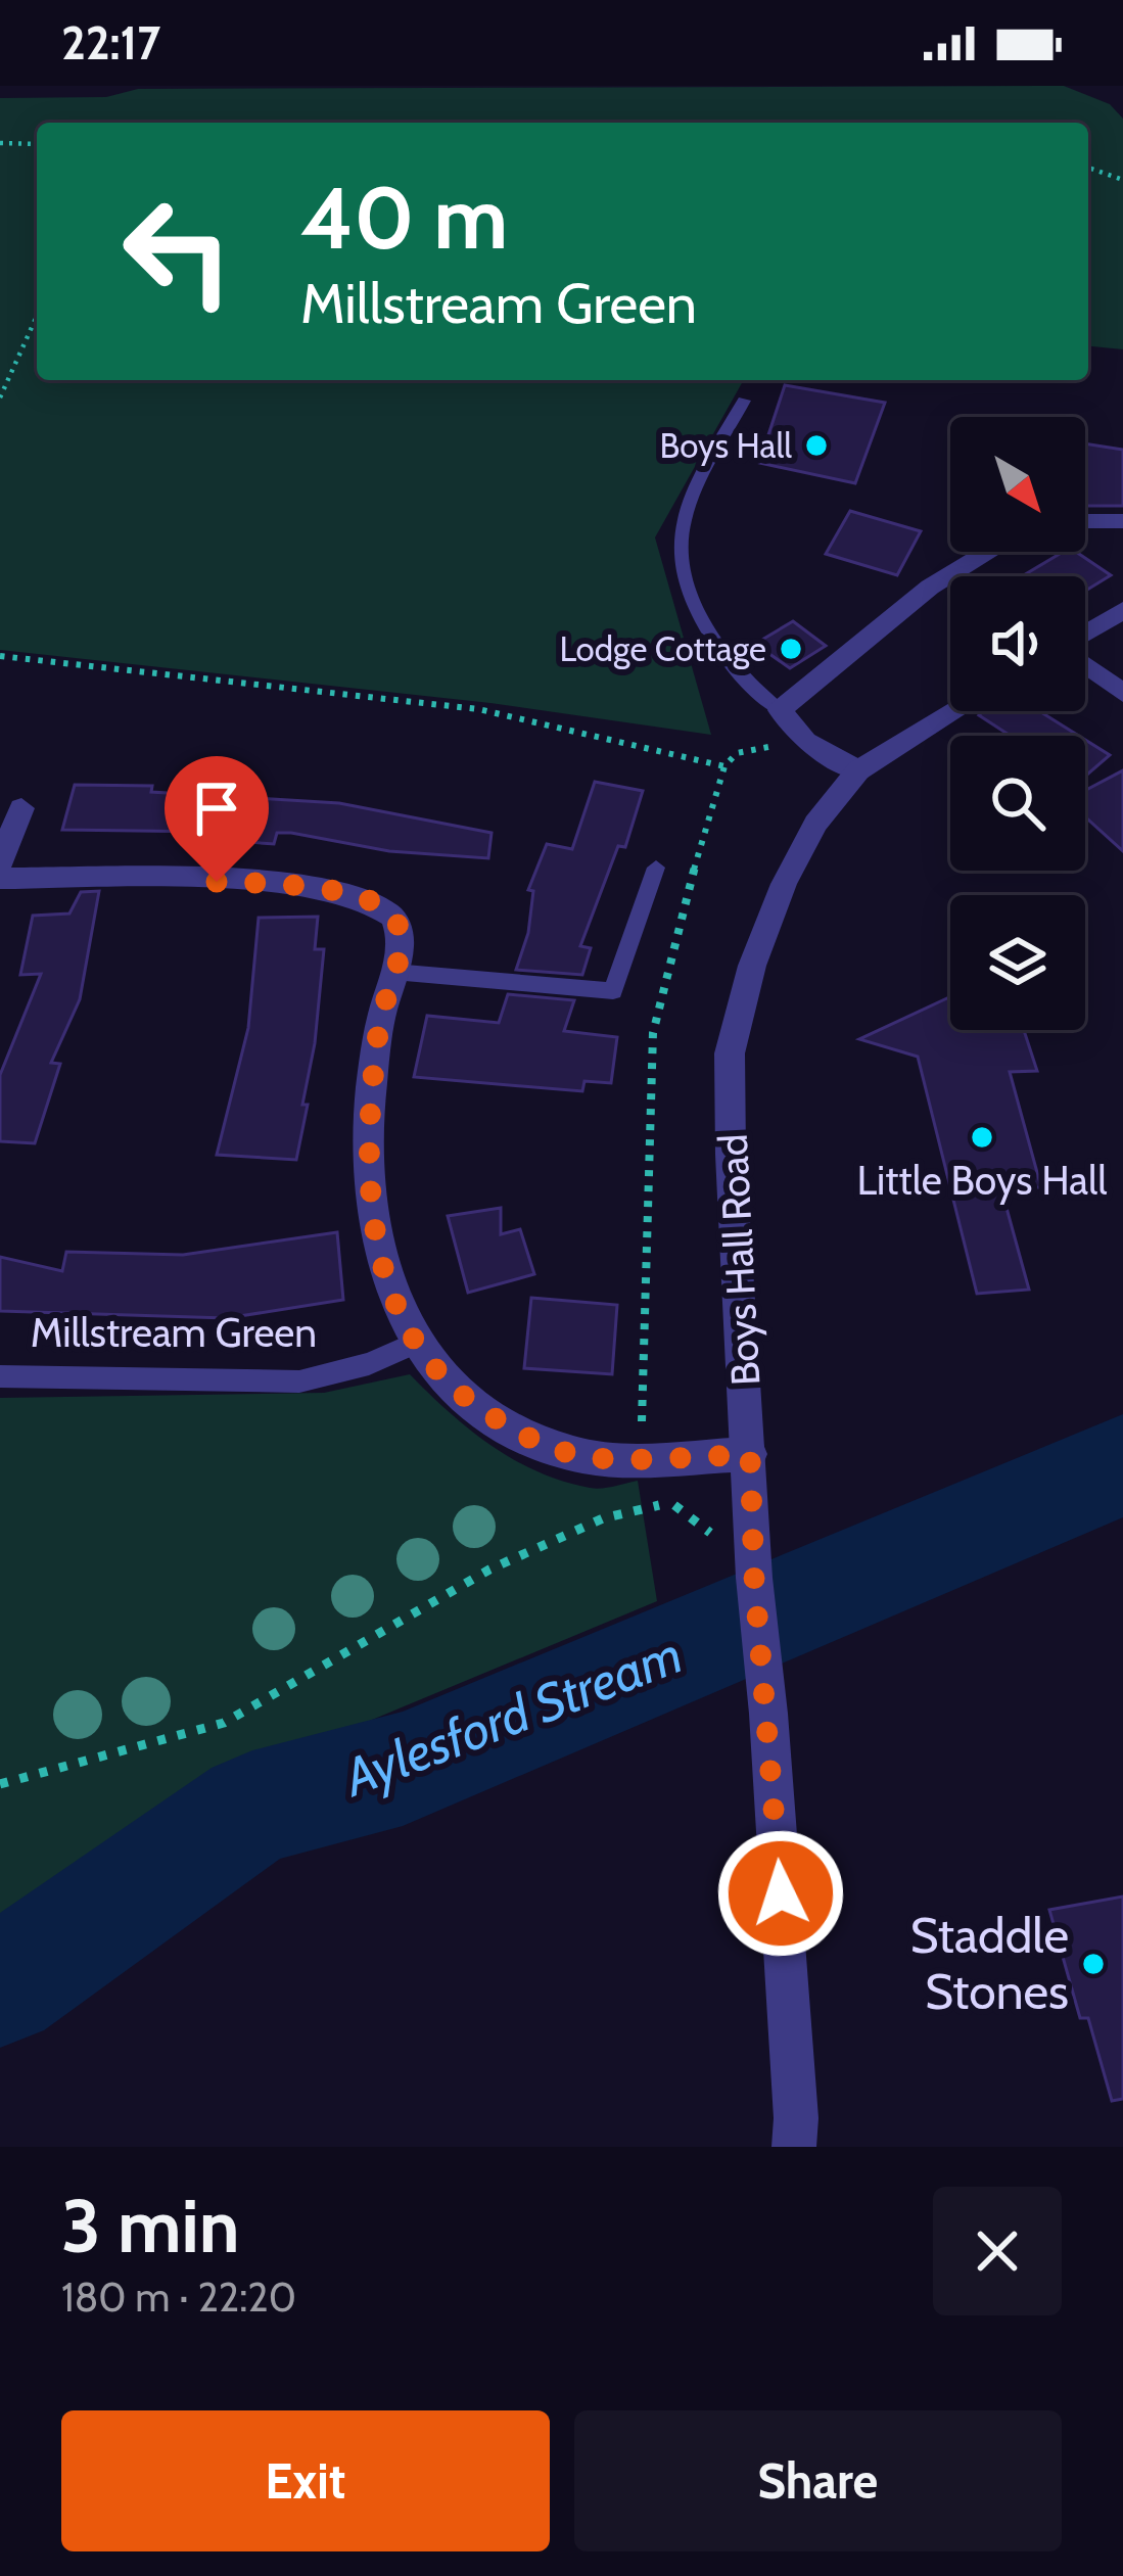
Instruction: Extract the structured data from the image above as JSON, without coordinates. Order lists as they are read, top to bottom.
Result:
{
  "streets": {
    "street": ["Boys Hall Road"],
    "lane": ["Millstream Green"]
  },
  "water": ["Aylesford Stream"],
  "places": [
    "Boys Hall",
    "Lodge Cottage",
    "Little Boys Hall",
    "Staddle Stones"
  ],
  "north": "bottom right",
  "page": {
    "status": "22:17",
    "turn": ["40 m", "Millstream Green"],
    "heading": ["3 min", "180 m · 22:20"],
    "buttons": ["Exit", "Share"]
  }
}
